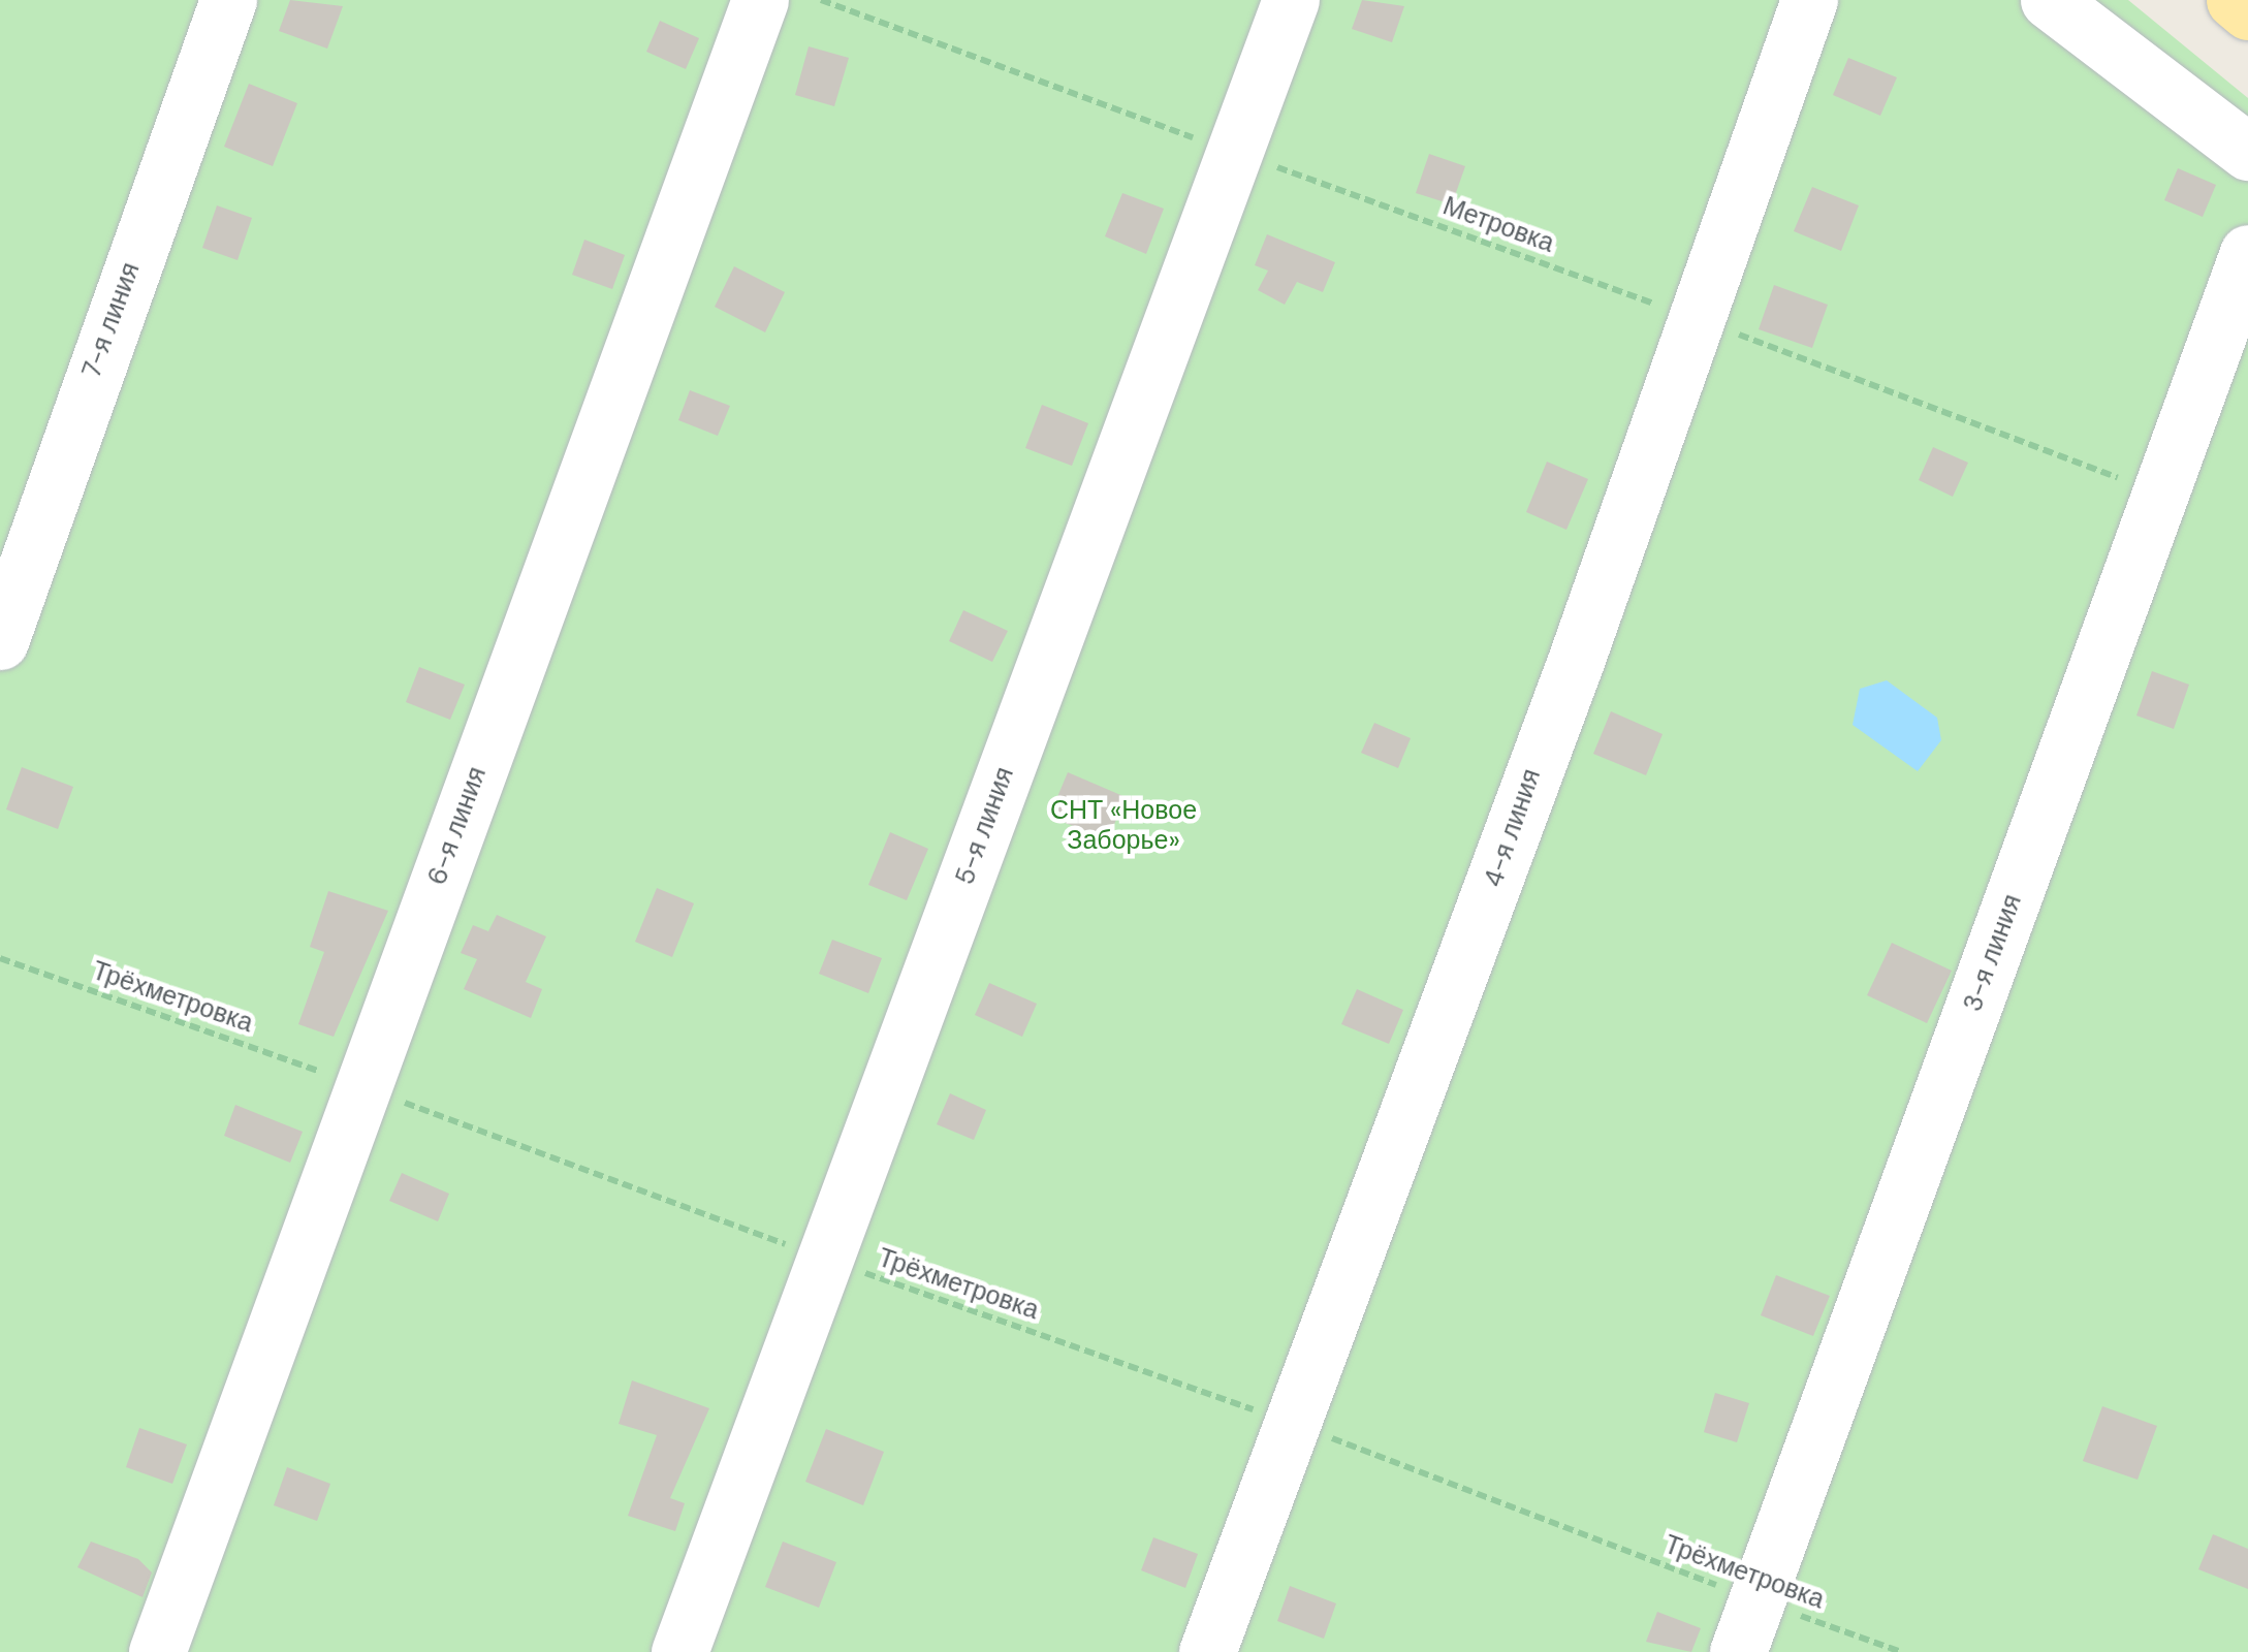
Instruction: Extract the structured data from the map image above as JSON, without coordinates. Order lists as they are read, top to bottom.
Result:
{
  "streets": {
    "street": [
      "7-я линия",
      "6-я линия",
      "5-я линия",
      "4-я линия",
      "3-я линия"
    ],
    "path": ["Метровка", "Трёхметровка"]
  },
  "crossings": [
    ["Метровка", "5-я линия"],
    ["Метровка", "4-я линия"],
    ["Метровка", "3-я линия"],
    ["6-я линия", "Трёхметровка"],
    ["5-я линия", "Трёхметровка"],
    ["4-я линия", "Трёхметровка"],
    ["3-я линия", "Трёхметровка"]
  ],
  "parks": ["СНТ «Новое Заборье»"]
}
